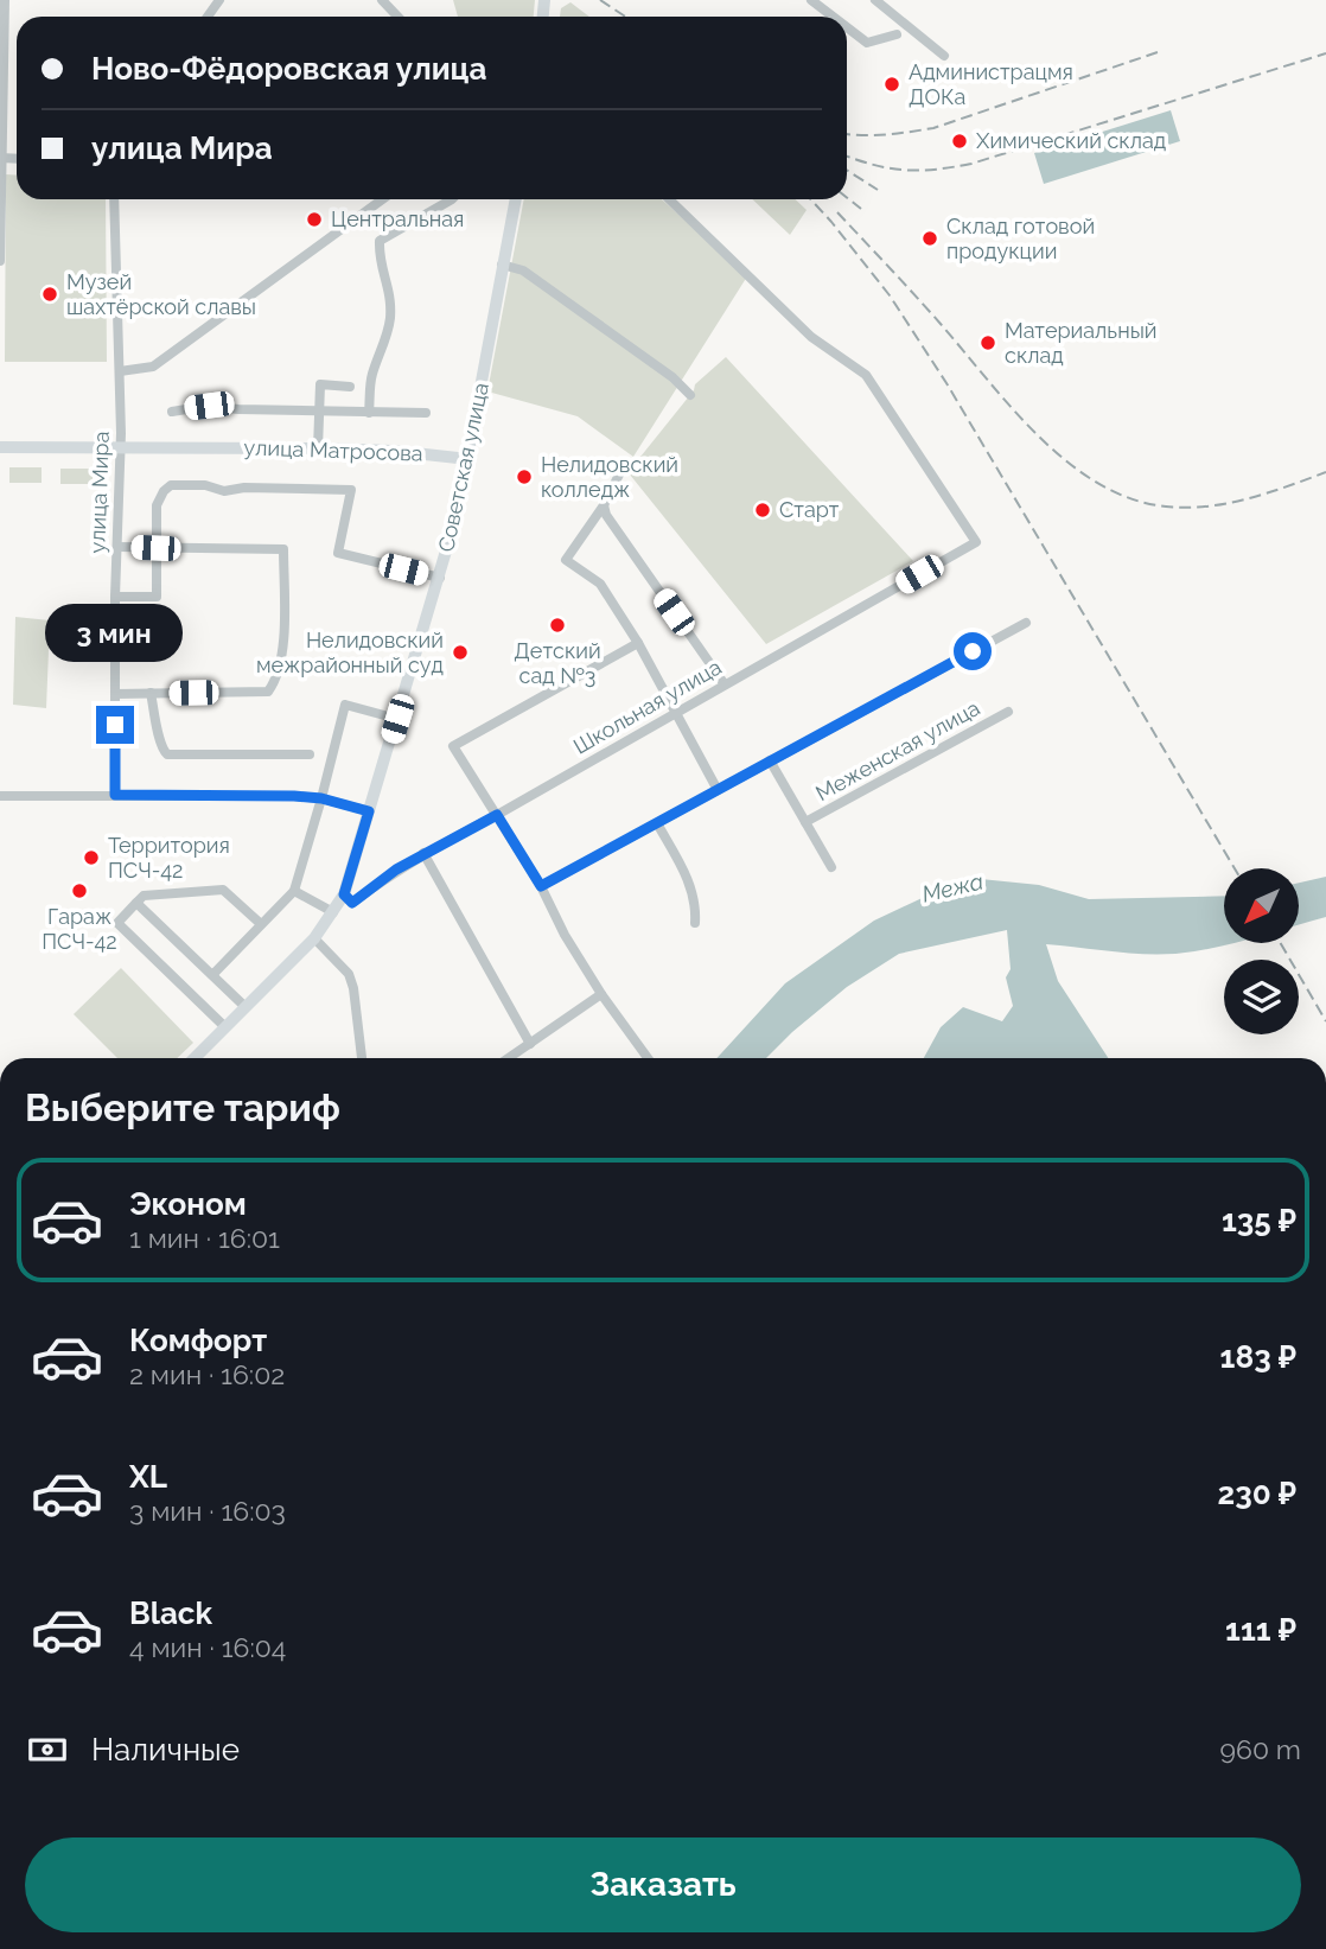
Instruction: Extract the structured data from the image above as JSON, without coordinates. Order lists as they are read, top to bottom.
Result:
{
  "streets": {
    "main road": ["улица Матросова", "Советская улица"],
    "street": ["улица Мира", "Школьная улица", "Меженская улица"]
  },
  "crossings": [
    ["улица Матросова", "Советская улица"],
    ["улица Матросова", "улица Мира"],
    ["Советская улица", "Школьная улица"]
  ],
  "water": ["Межа"],
  "places": [
    "Администрацмя ДОКа",
    "Химический склад",
    "Центральная",
    "Склад готовой продукции",
    "Музей шахтёрской славы",
    "Материальный склад",
    "Нелидовский колледж",
    "Старт",
    "Детский сад №3",
    "Нелидовский межрайонный суд",
    "Территория ПСЧ-42",
    "Гараж ПСЧ-42"
  ],
  "north": "bottom left",
  "page": {
    "banner": ["Ново-Фёдоровская улица", "улица Мира"],
    "bubble": "3 мин",
    "heading": "Выберите тариф",
    "list": [
      {
        "name": "Эконом",
        "note": "1 мин · 16:01",
        "value": "135 ₽"
      },
      {
        "name": "Комфорт",
        "note": "2 мин · 16:02",
        "value": "183 ₽"
      },
      {
        "name": "XL",
        "note": "3 мин · 16:03",
        "value": "230 ₽"
      },
      {
        "name": "Black",
        "note": "4 мин · 16:04",
        "value": "111 ₽"
      }
    ],
    "pay": ["Наличные", "960 m"],
    "buttons": "Заказать"
  }
}
